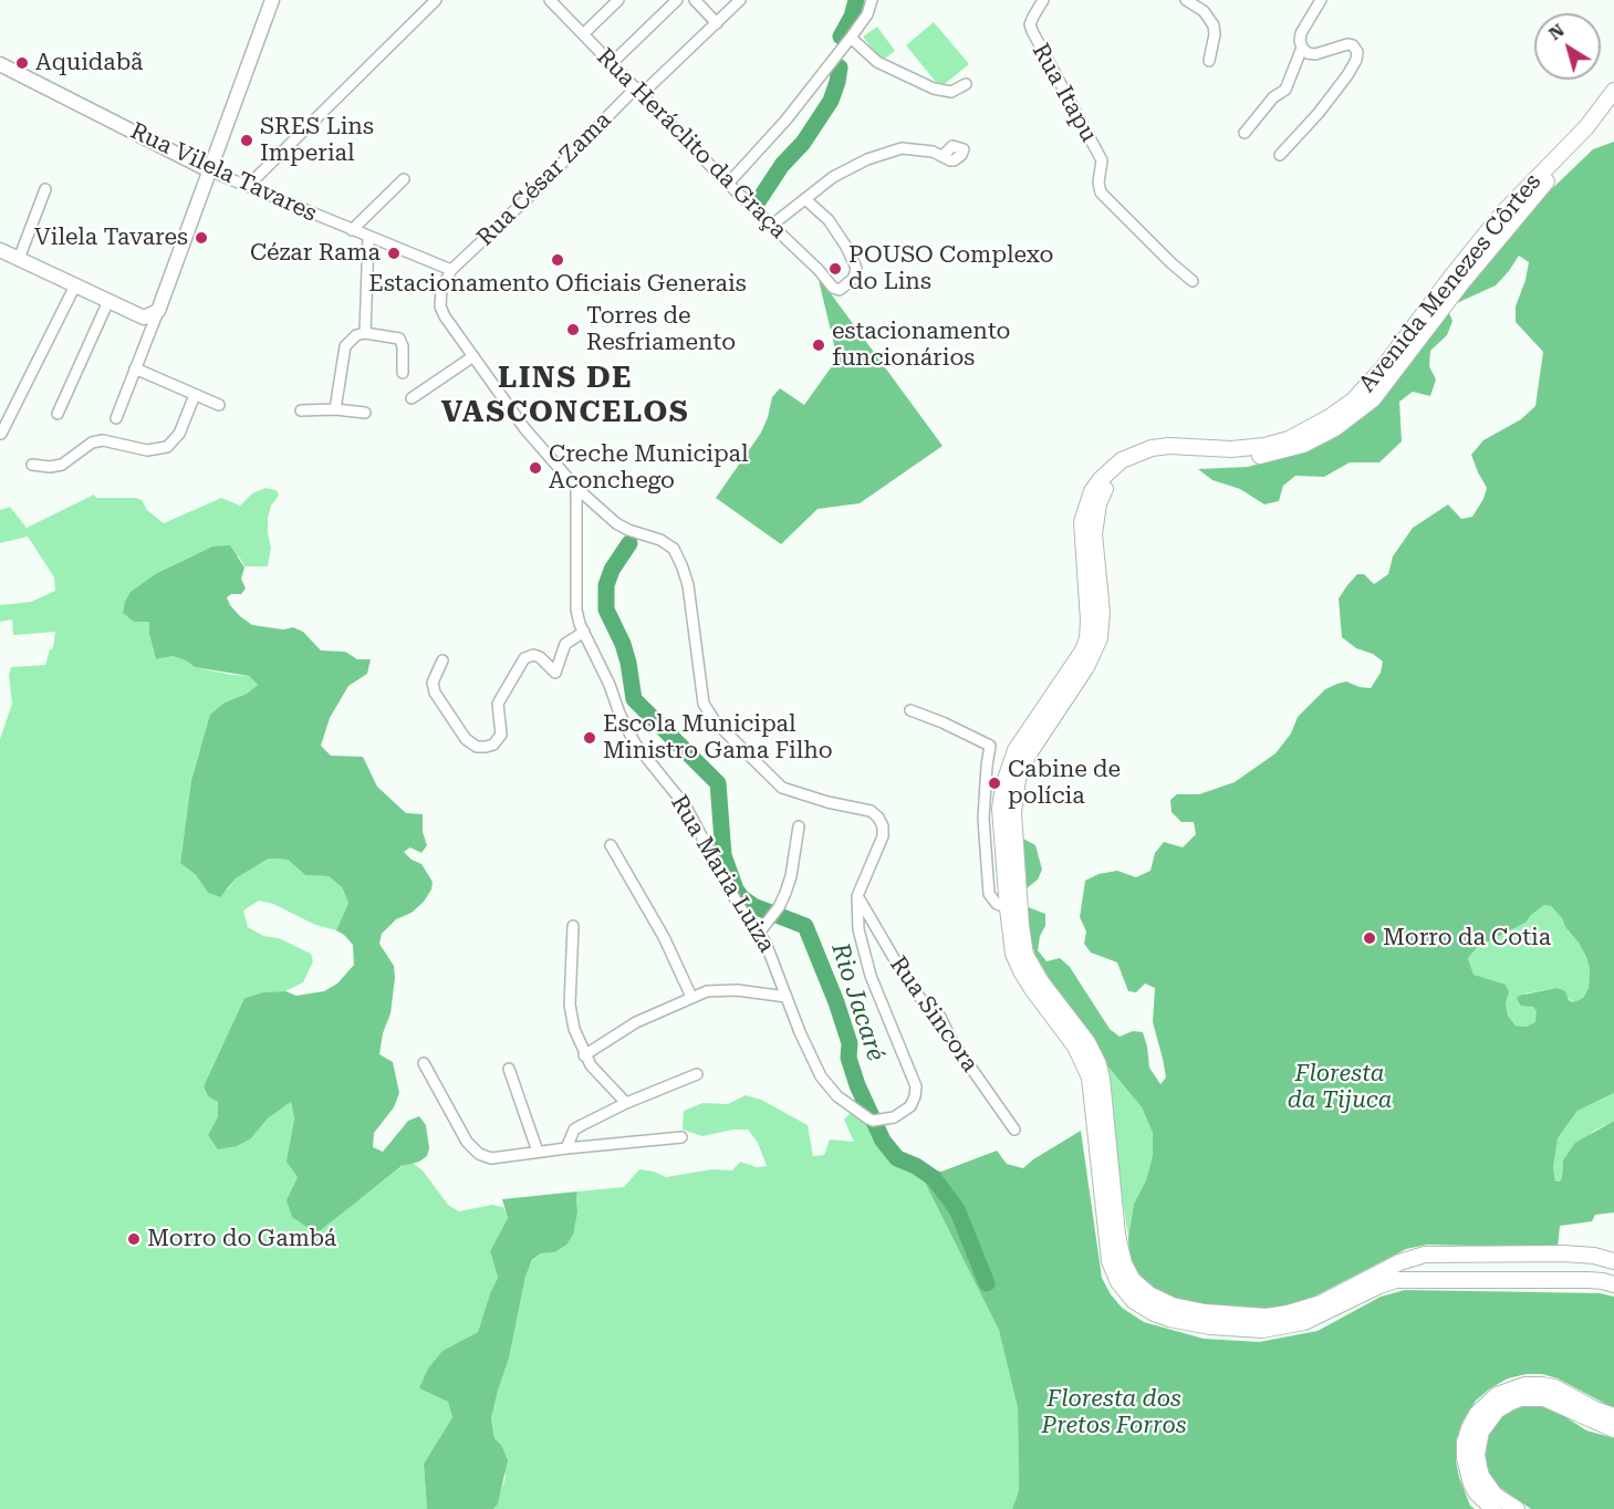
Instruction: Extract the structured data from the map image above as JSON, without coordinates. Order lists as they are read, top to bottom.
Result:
{
  "streets": {
    "main road": ["Avenida Menezes Côrtes"],
    "street": [
      "Rua Itapu",
      "Rua Heráclito da Graça",
      "Rua Vilela Tavares",
      "Rua César Zama",
      "Rua Maria Luiza",
      "Rua Sincora"
    ]
  },
  "crossings": [
    ["Rua Heráclito da Graça", "Rua César Zama"],
    ["Rua Vilela Tavares", "Rua César Zama"],
    ["Rua Maria Luiza", "Rua Sincora"]
  ],
  "districts": ["LINS DE VASCONCELOS"],
  "water": ["Rio Jacaré"],
  "parks": ["Floresta da Tijuca", "Floresta dos Pretos Forros"],
  "places": [
    "Aquidabã",
    "SRES Lins Imperial",
    "Vilela Tavares",
    "Cézar Rama",
    "Estacionamento Oficiais Generais",
    "POUSO Complexo do Lins",
    "Torres de Resfriamento",
    "estacionamento funcionários",
    "Creche Municipal Aconchego",
    "Escola Municipal Ministro Gama Filho",
    "Cabine de polícia",
    "Morro da Cotia",
    "Morro do Gambá"
  ],
  "north": "top left"
}
